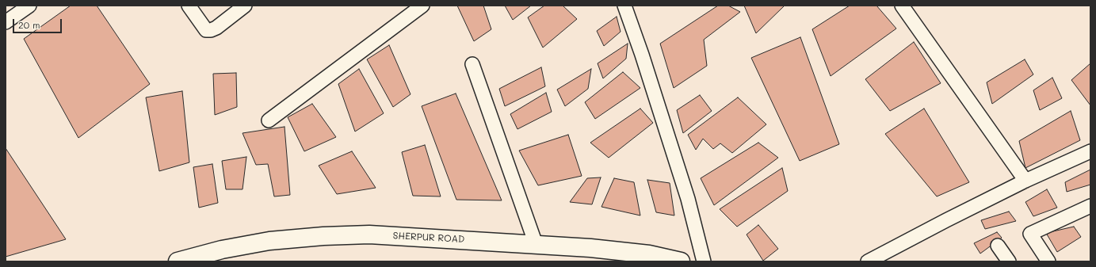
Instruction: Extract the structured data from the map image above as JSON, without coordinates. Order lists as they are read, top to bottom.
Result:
{
  "streets": {
    "street": ["SHERPUR ROAD"]
  },
  "scale_bar": "20 m"
}
